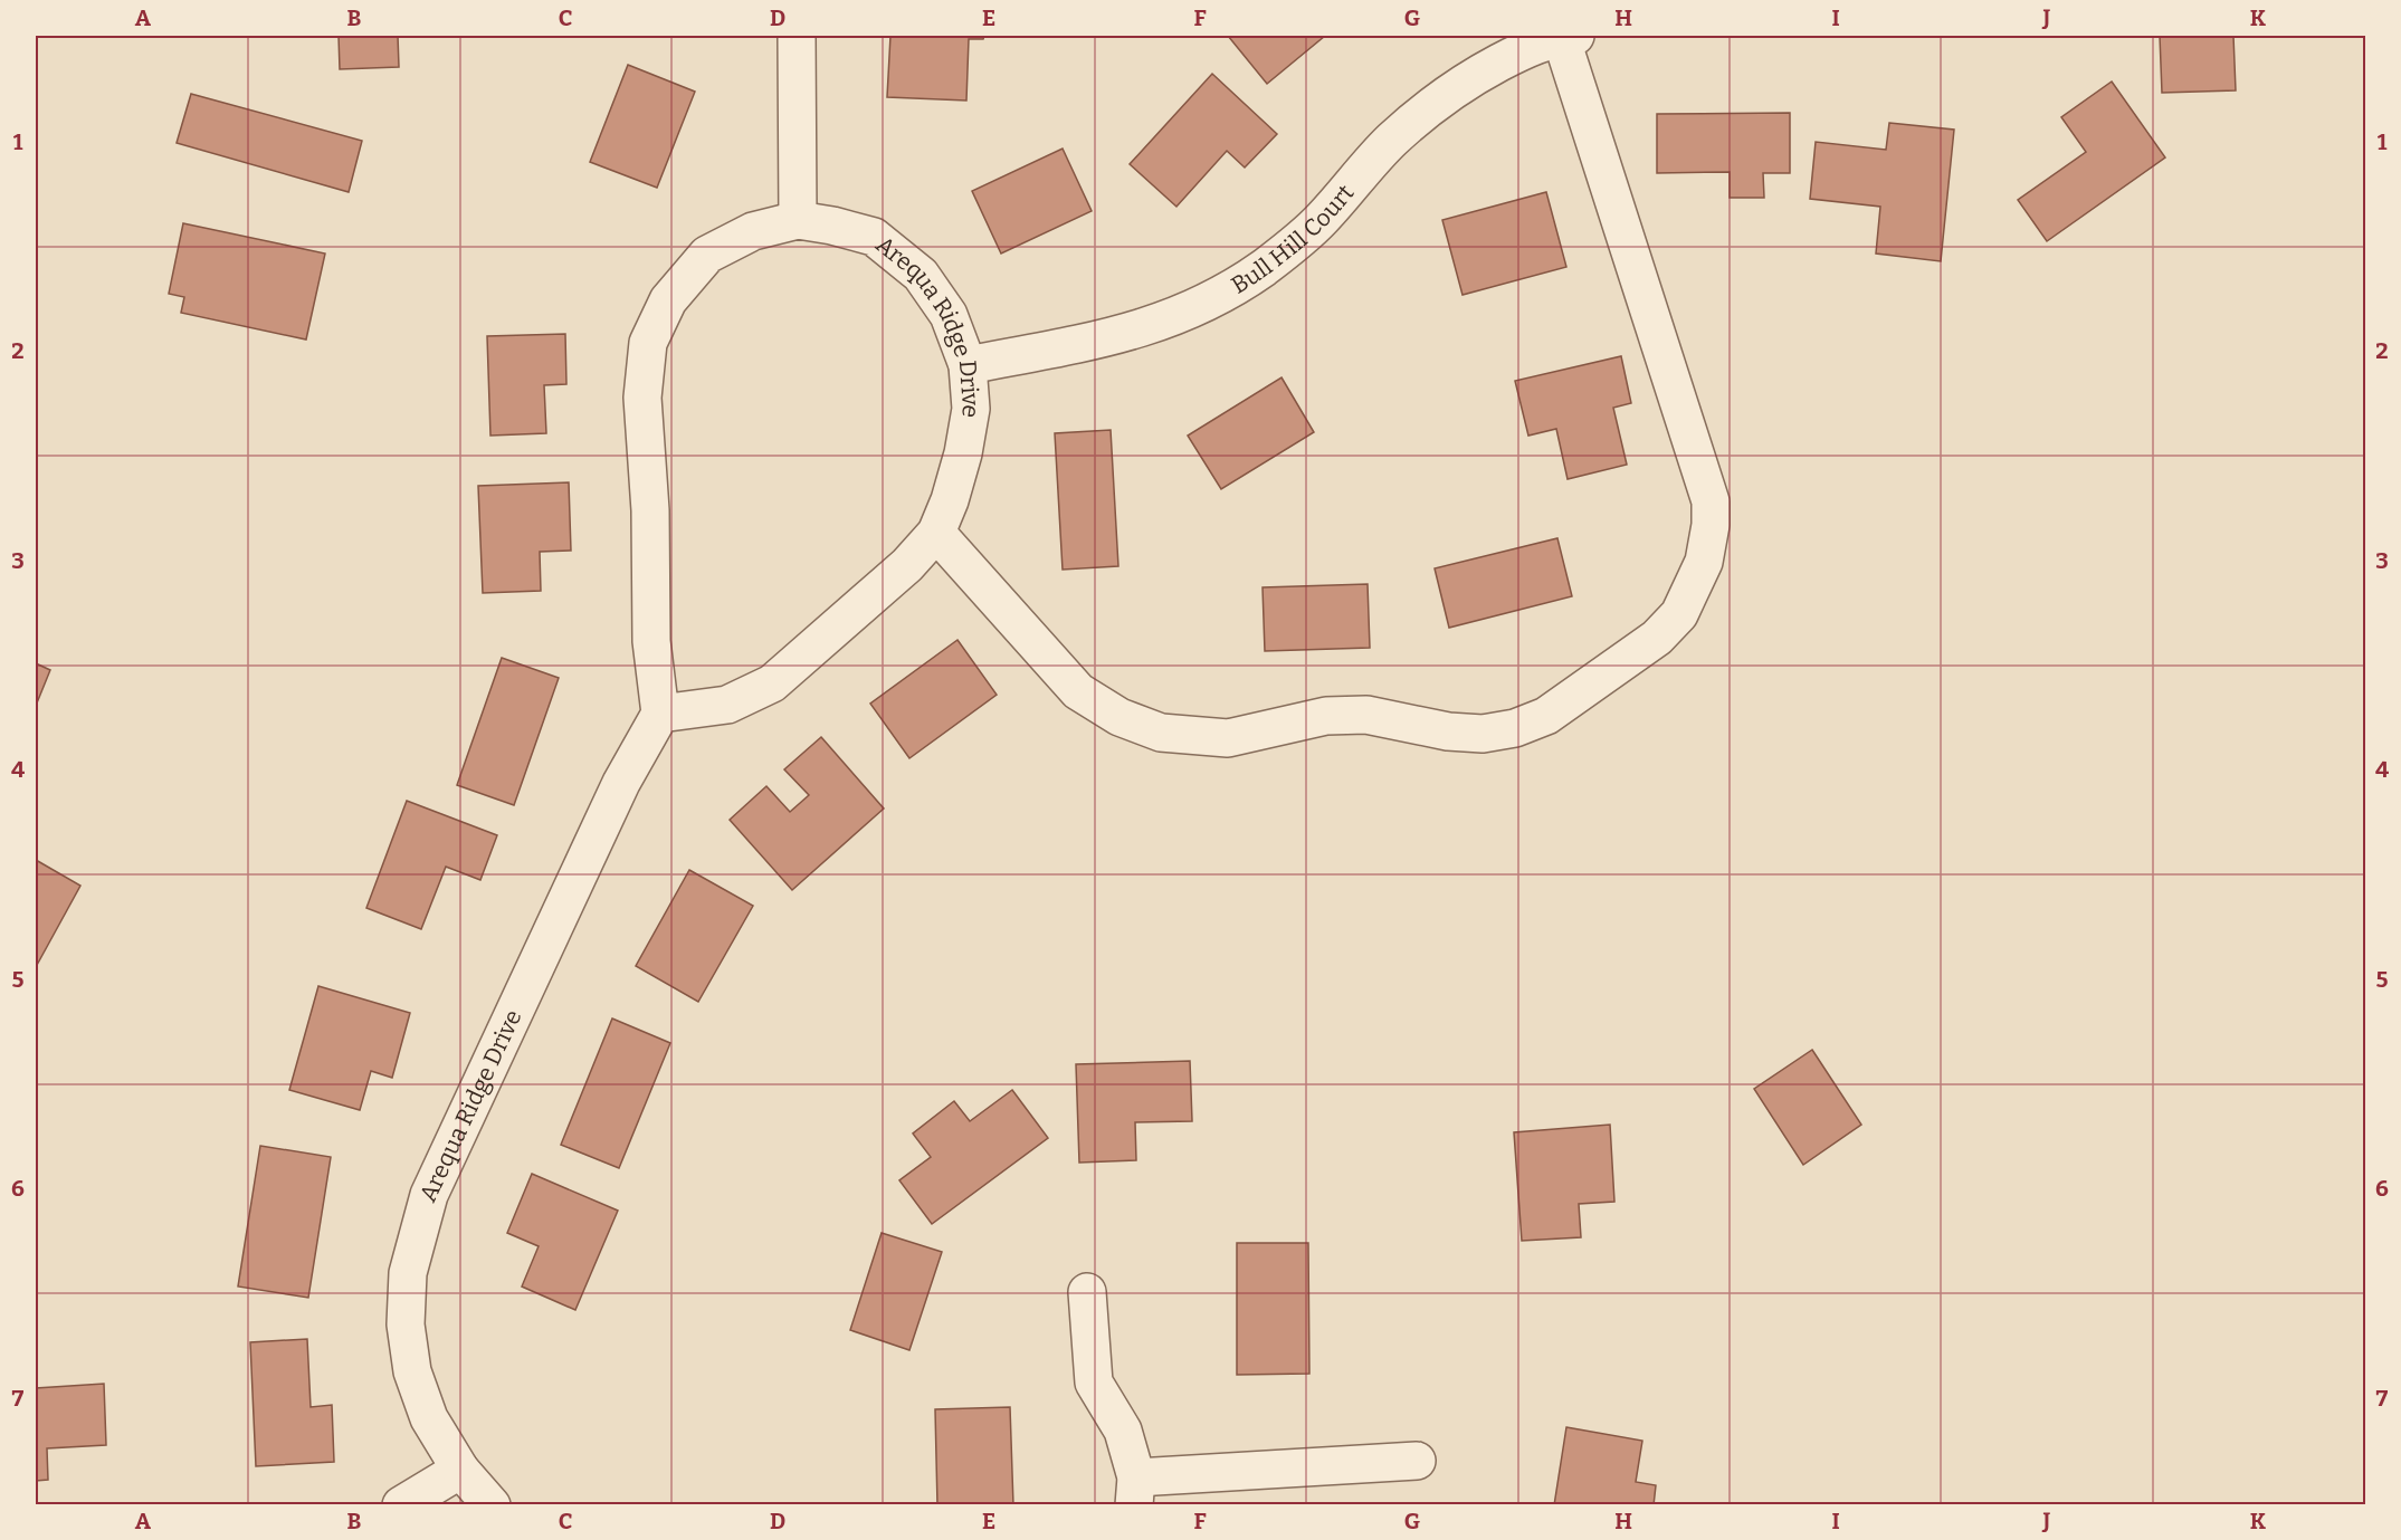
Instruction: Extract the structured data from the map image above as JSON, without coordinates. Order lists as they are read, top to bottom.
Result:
{
  "streets": {
    "street": ["Bull Hill Court", "Arequa Ridge Drive"]
  },
  "crossings": [
    ["Bull Hill Court", "Arequa Ridge Drive"]
  ],
  "grid": {
    "columns": [
      "A",
      "B",
      "C",
      "D",
      "E",
      "F",
      "G",
      "H",
      "I",
      "J",
      "K"
    ],
    "rows": [
      "1",
      "2",
      "3",
      "4",
      "5",
      "6",
      "7"
    ]
  }
}
